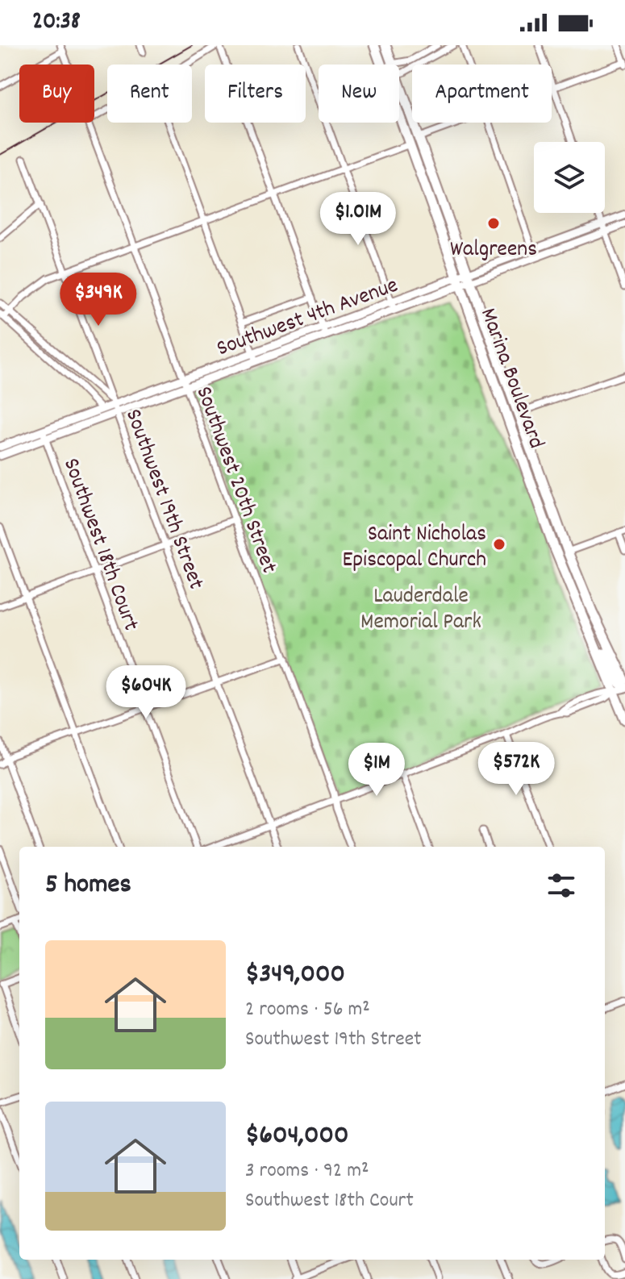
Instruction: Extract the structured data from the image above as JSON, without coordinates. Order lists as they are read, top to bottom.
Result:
{
  "streets": {
    "main road": ["Southwest 4th Avenue", "Marina Boulevard"],
    "street": ["Southwest 20th Street", "Southwest 19th Street", "Southwest 18th Court"]
  },
  "crossings": [
    ["Southwest 4th Avenue", "Marina Boulevard"],
    ["Southwest 4th Avenue", "Southwest 20th Street"],
    ["Southwest 4th Avenue", "Southwest 19th Street"],
    ["Southwest 4th Avenue", "Southwest 18th Court"]
  ],
  "parks": ["Lauderdale Memorial Park"],
  "places": ["Walgreens", "Saint Nicholas Episcopal Church"],
  "page": {
    "status": "20:38",
    "chip": [
      "Buy",
      "Rent",
      "Filters",
      "New",
      "Apartment"
    ],
    "price": [
      "$1.01M",
      "$349K",
      "$604K",
      "$572K",
      "$1M"
    ],
    "heading": "5 homes",
    "list": [
      {
        "name": "$349,000",
        "note": "2 rooms · 56 m² · Southwest 19th Street"
      },
      {
        "name": "$604,000",
        "note": "3 rooms · 92 m² · Southwest 18th Court"
      }
    ]
  }
}
